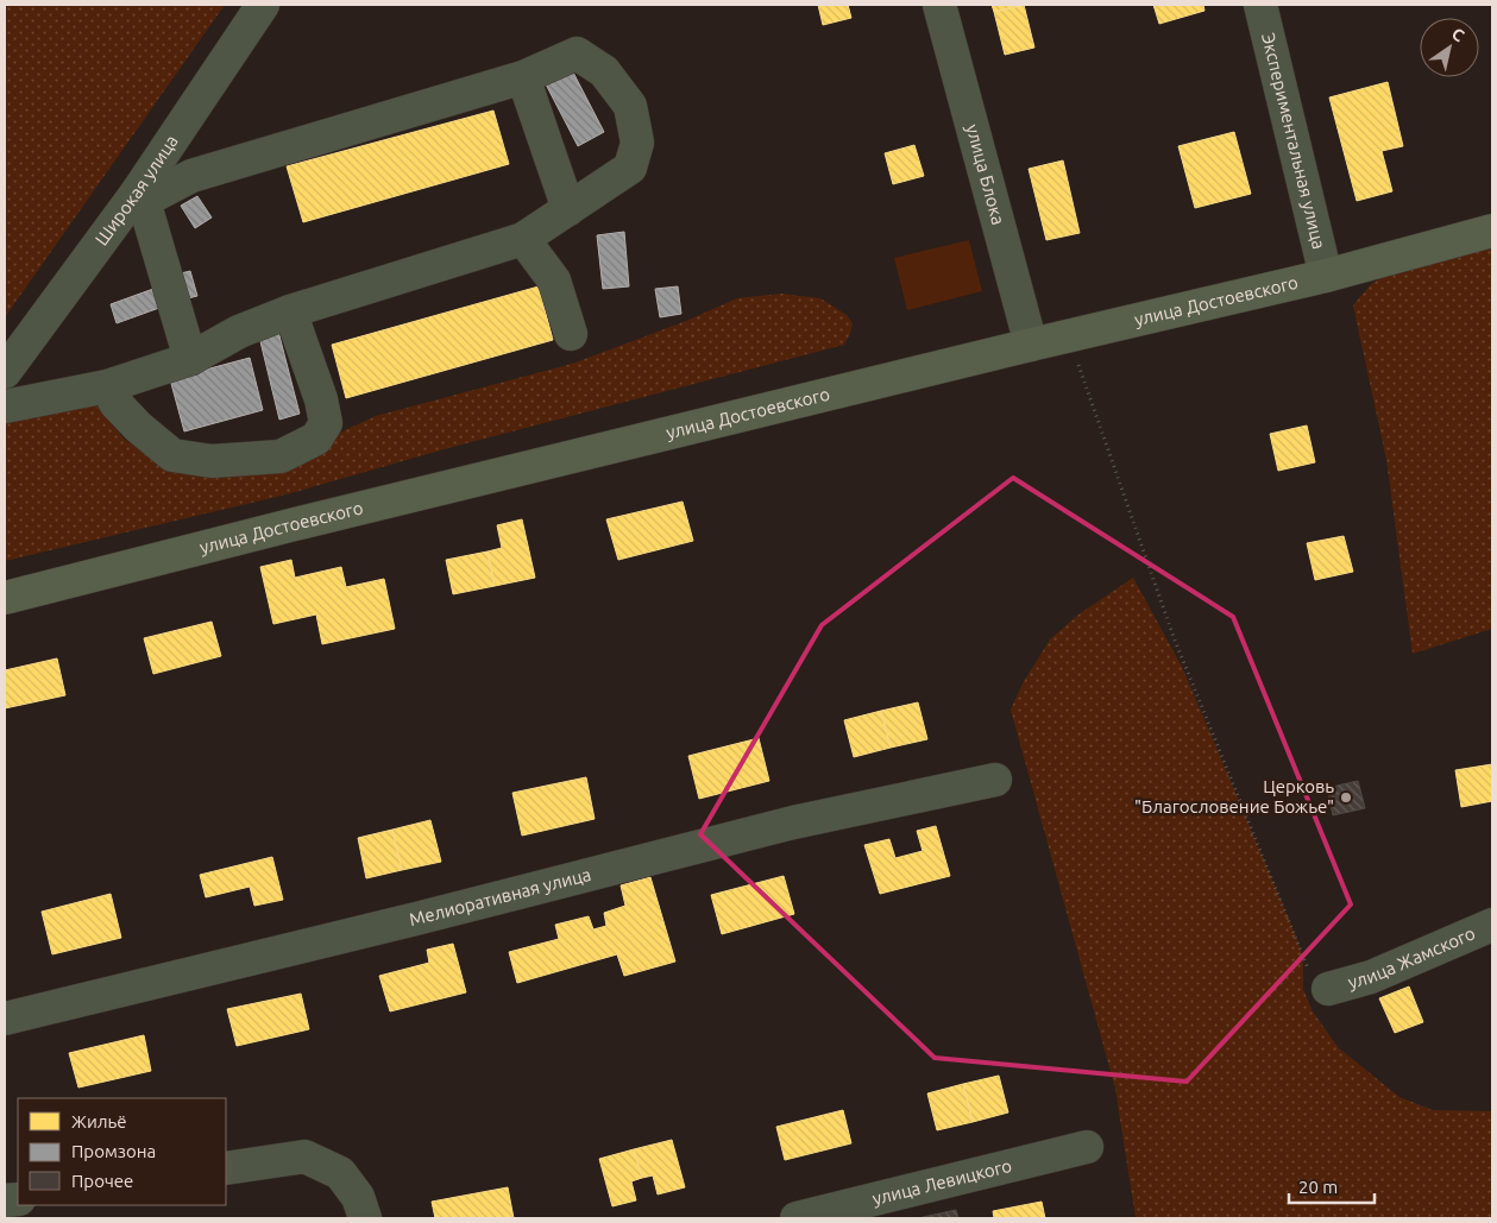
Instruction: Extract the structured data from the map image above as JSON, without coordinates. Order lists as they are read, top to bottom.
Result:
{
  "streets": {
    "main road": ["улица Достоевского"],
    "street": [
      "Экспериментальная улица",
      "улица Блока",
      "Широкая улица",
      "Мелиоративная улица",
      "улица Жамского",
      "улица Левицкого"
    ]
  },
  "crossings": [
    ["Экспериментальная улица", "улица Достоевского"],
    ["улица Блока", "улица Достоевского"]
  ],
  "places": ["Церковь \"Благословение Божье\""],
  "legend": ["Жильё", "Промзона", "Прочее"],
  "scale_bar": "20 m",
  "north": "top right"
}
